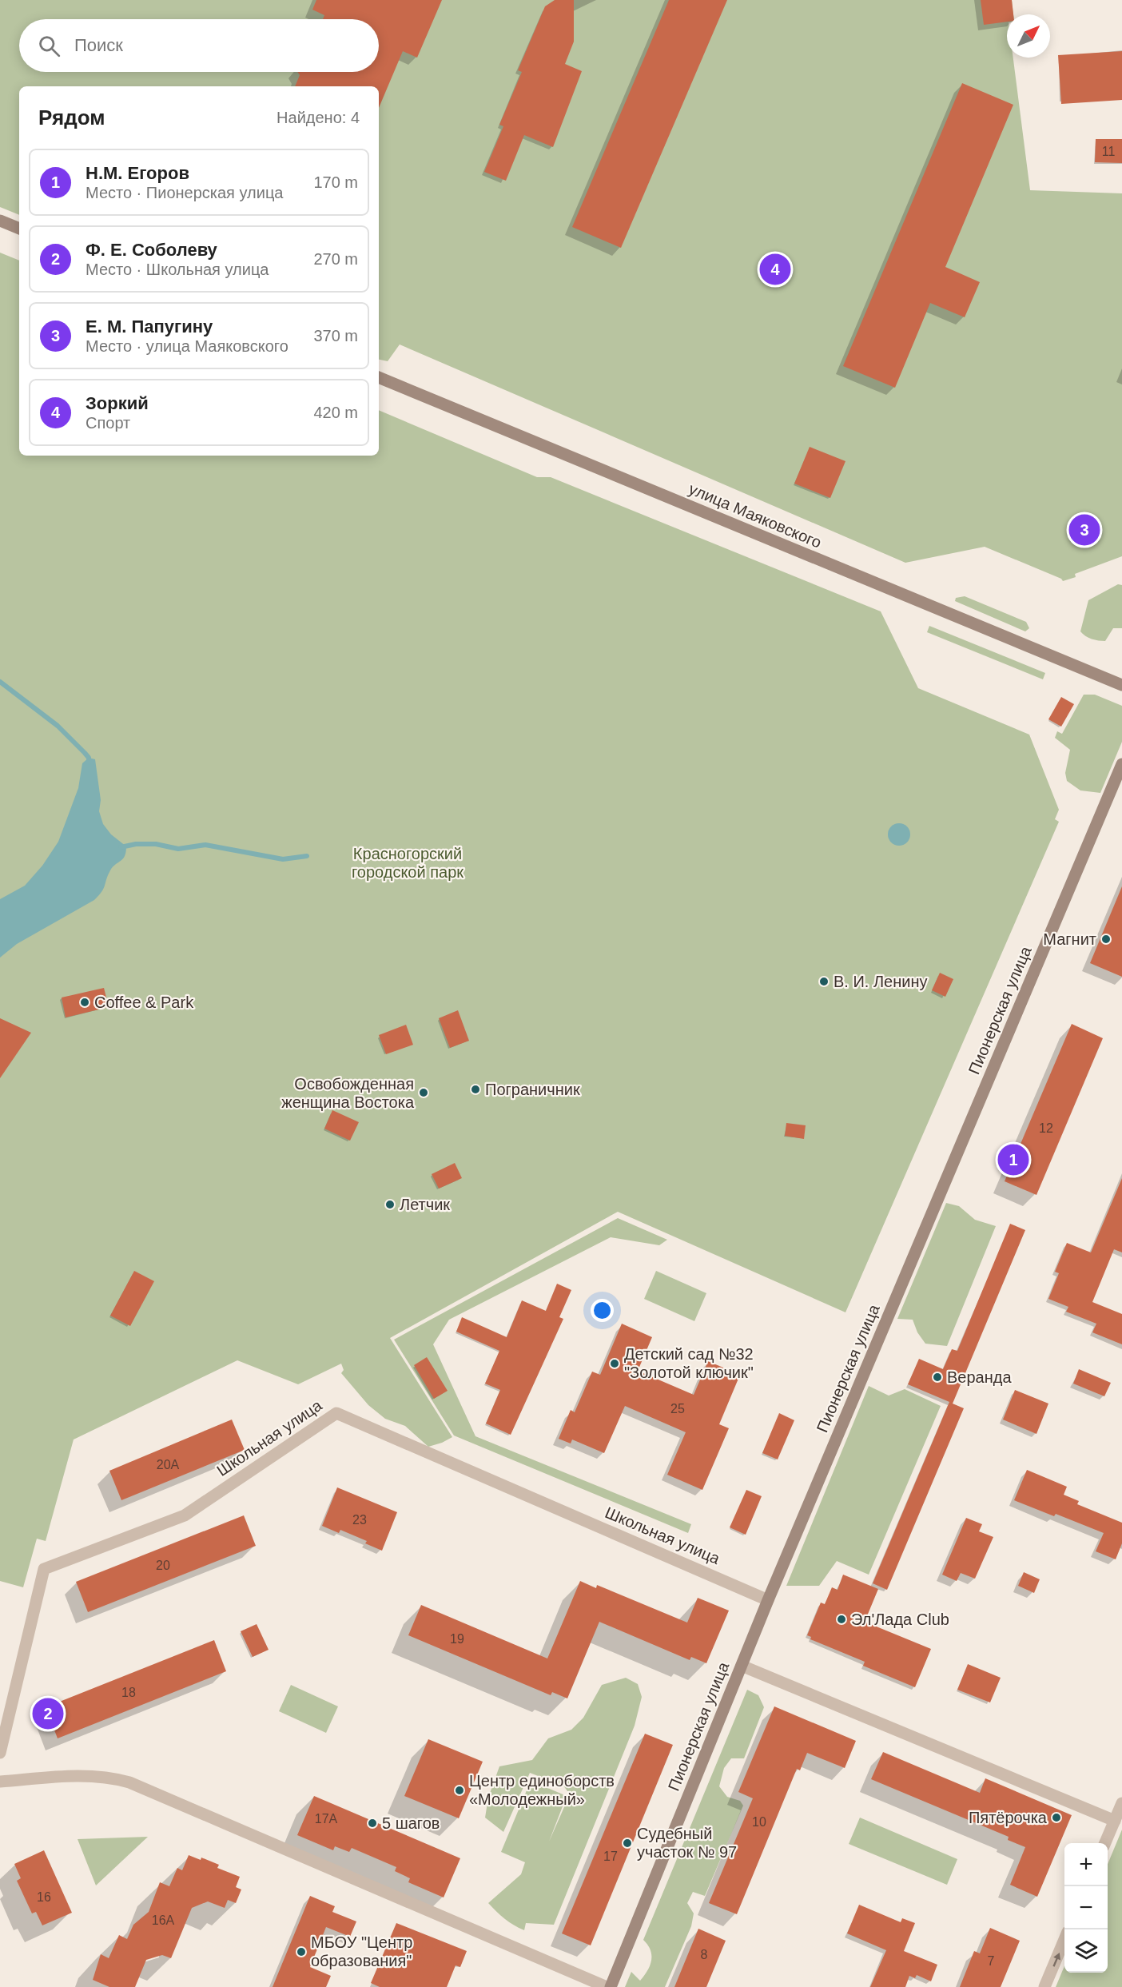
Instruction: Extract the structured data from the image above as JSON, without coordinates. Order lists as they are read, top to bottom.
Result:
{
  "streets": {
    "street": ["улица Маяковского", "Пионерская улица", "Школьная улица"]
  },
  "crossings": [
    ["Пионерская улица", "Школьная улица"]
  ],
  "parks": ["Красногорский городской парк"],
  "places": [
    "Магнит",
    "В. И. Ленину",
    "Coffee & Park",
    "Пограничник",
    "Освобожденная женщина Востока",
    "Летчик",
    "Детский сад №32 \"Золотой ключик\"",
    "Веранда",
    "Эл'Лада Club",
    "Центр единоборств «Молодежный»",
    "Пятёрочка",
    "5 шагов",
    "Судебный участок № 97",
    "МБОУ \"Центр образования\""
  ],
  "house_numbers": [
    "11",
    "12",
    "25",
    "20А",
    "23",
    "20",
    "19",
    "18",
    "17А",
    "10",
    "17",
    "16",
    "16А",
    "8",
    "7"
  ],
  "north": "top right",
  "page": {
    "search": "Поиск",
    "heading": ["Рядом", "Найдено: 4"],
    "list": [
      {
        "mark": "1",
        "name": "Н.М. Егоров",
        "note": "Место · Пионерская улица",
        "value": "170 m"
      },
      {
        "mark": "2",
        "name": "Ф. Е. Соболеву",
        "note": "Место · Школьная улица",
        "value": "270 m"
      },
      {
        "mark": "3",
        "name": "Е. М. Папугину",
        "note": "Место · улица Маяковского",
        "value": "370 m"
      },
      {
        "mark": "4",
        "name": "Зоркий",
        "note": "Спорт",
        "value": "420 m"
      }
    ],
    "pins": [
      "4",
      "3",
      "1",
      "2"
    ],
    "map_buttons": ["+", "−"]
  }
}
